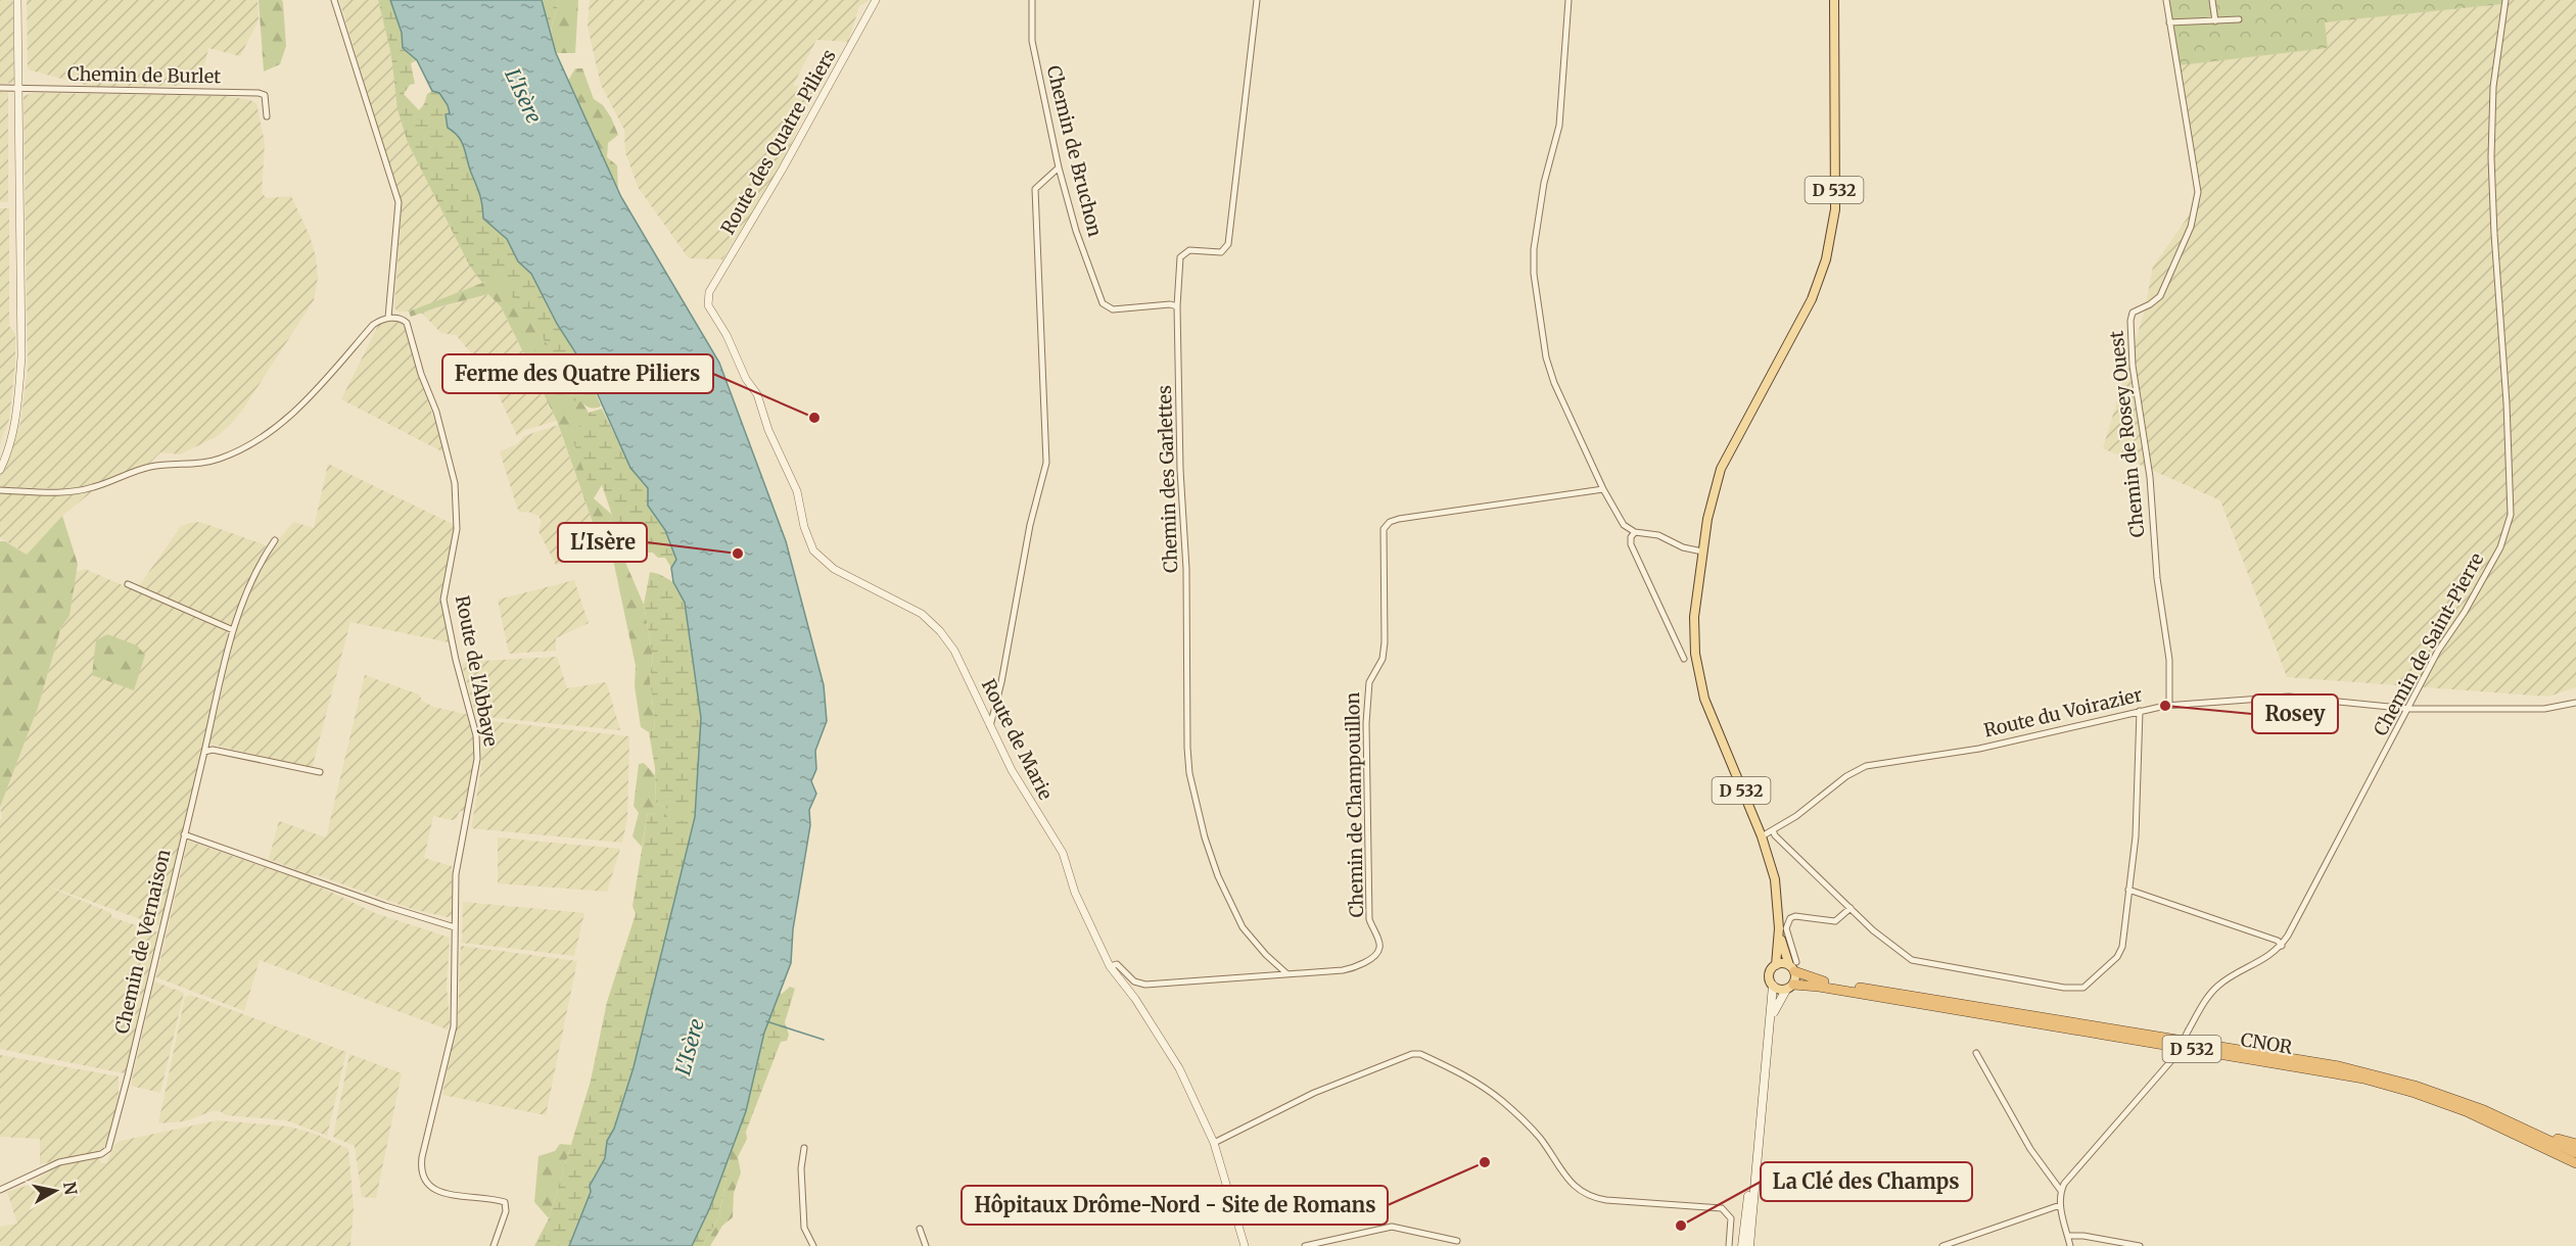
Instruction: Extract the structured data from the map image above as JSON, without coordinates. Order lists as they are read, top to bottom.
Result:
{
  "streets": {
    "highway": ["D 532", "CNOR"],
    "street": [
      "Chemin de Burlet",
      "Route des Quatre Piliers",
      "Chemin de Bruchon",
      "Chemin de Rosey Ouest",
      "Chemin des Garlettes",
      "Chemin de Saint-Pierre",
      "Route de l'Abbaye",
      "Route du Voirazier",
      "Route de Marie",
      "Chemin de Champouillon",
      "Chemin de Vernaison"
    ]
  },
  "crossings": [
    ["Route des Quatre Piliers", "Route de Marie"],
    ["Chemin de Bruchon", "Chemin des Garlettes"],
    ["D 532", "Route du Voirazier"],
    ["D 532", "CNOR"],
    ["Chemin de Rosey Ouest", "Route du Voirazier"],
    ["Chemin des Garlettes", "Chemin de Champouillon"],
    ["Chemin de Saint-Pierre", "Route du Voirazier"],
    ["Route de l'Abbaye", "Chemin de Vernaison"]
  ],
  "water": ["L'Isère"],
  "places": [
    "Ferme des Quatre Piliers",
    "L'Isère",
    "Rosey",
    "Hôpitaux Drôme-Nord - Site de Romans",
    "La Clé des Champs"
  ],
  "north": "right"
}
